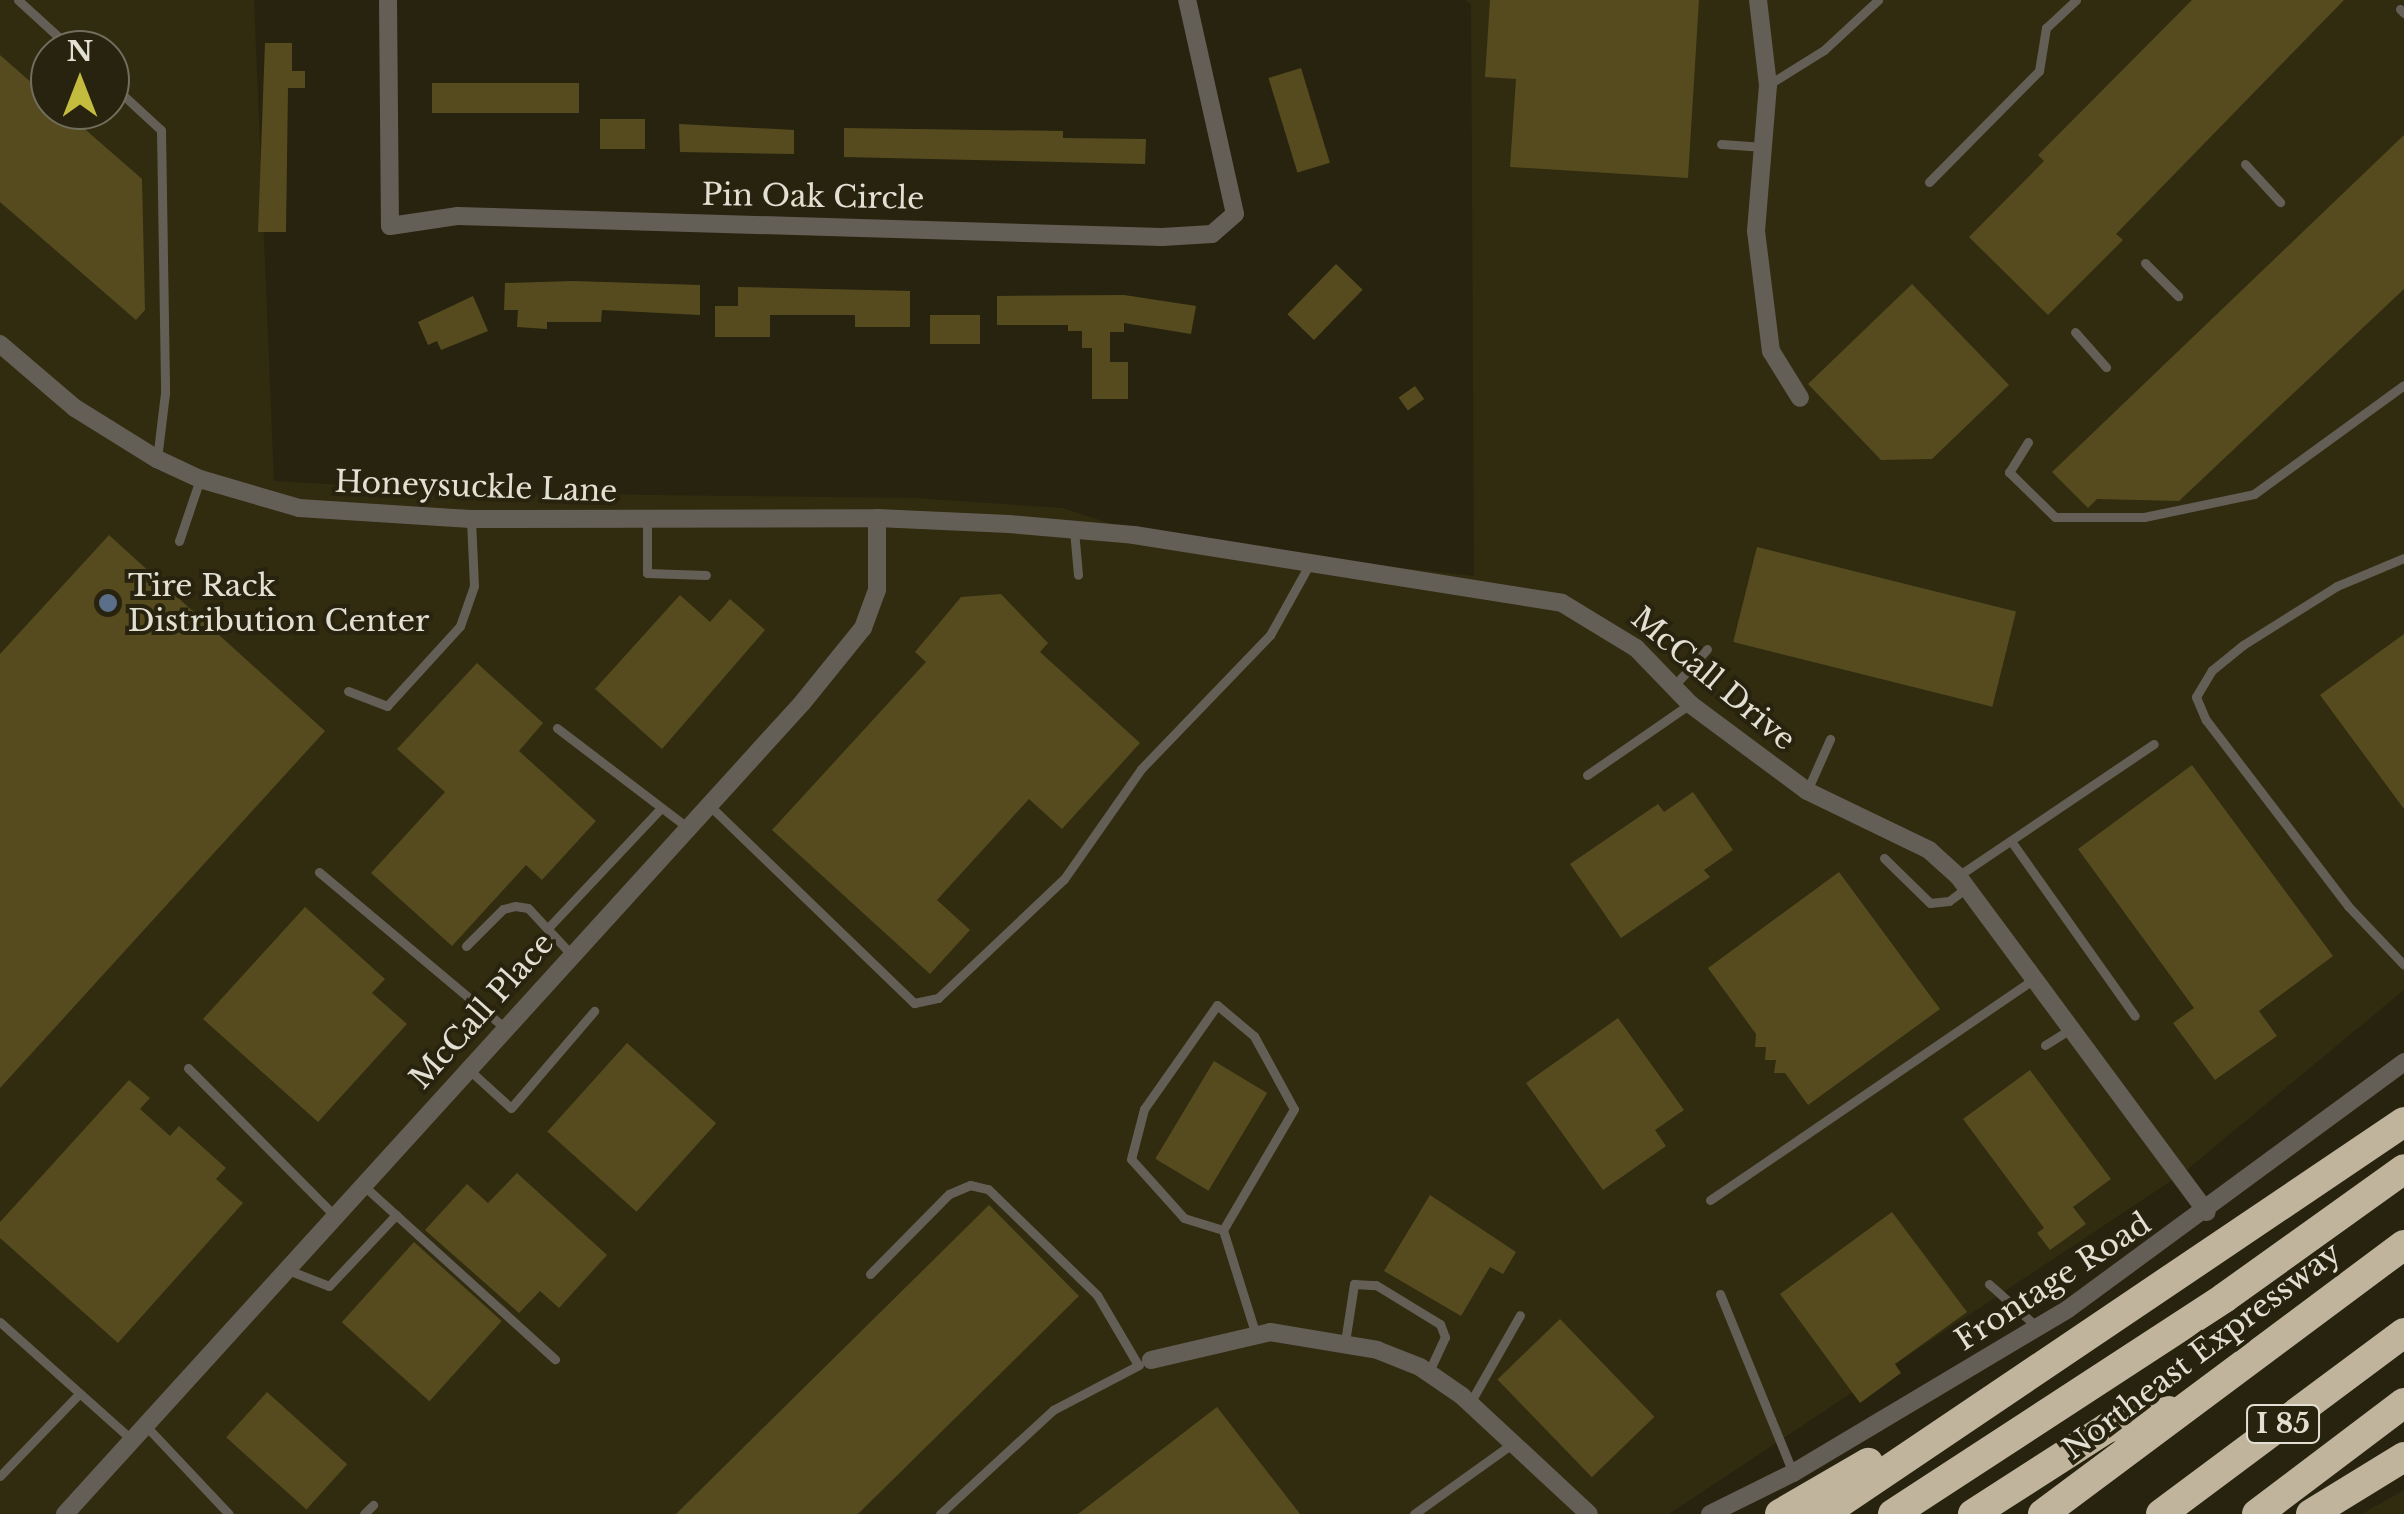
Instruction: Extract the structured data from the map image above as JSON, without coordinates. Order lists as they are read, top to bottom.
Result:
{
  "streets": {
    "highway": ["Northeast Expressway", "I 85"],
    "street": [
      "Pin Oak Circle",
      "Honeysuckle Lane",
      "McCall Drive",
      "McCall Place",
      "Frontage Road"
    ]
  },
  "crossings": [
    ["Honeysuckle Lane", "McCall Drive"],
    ["Honeysuckle Lane", "McCall Place"],
    ["McCall Drive", "McCall Place"],
    ["McCall Drive", "Frontage Road"]
  ],
  "places": ["Tire Rack Distribution Center"],
  "north": "top"
}
